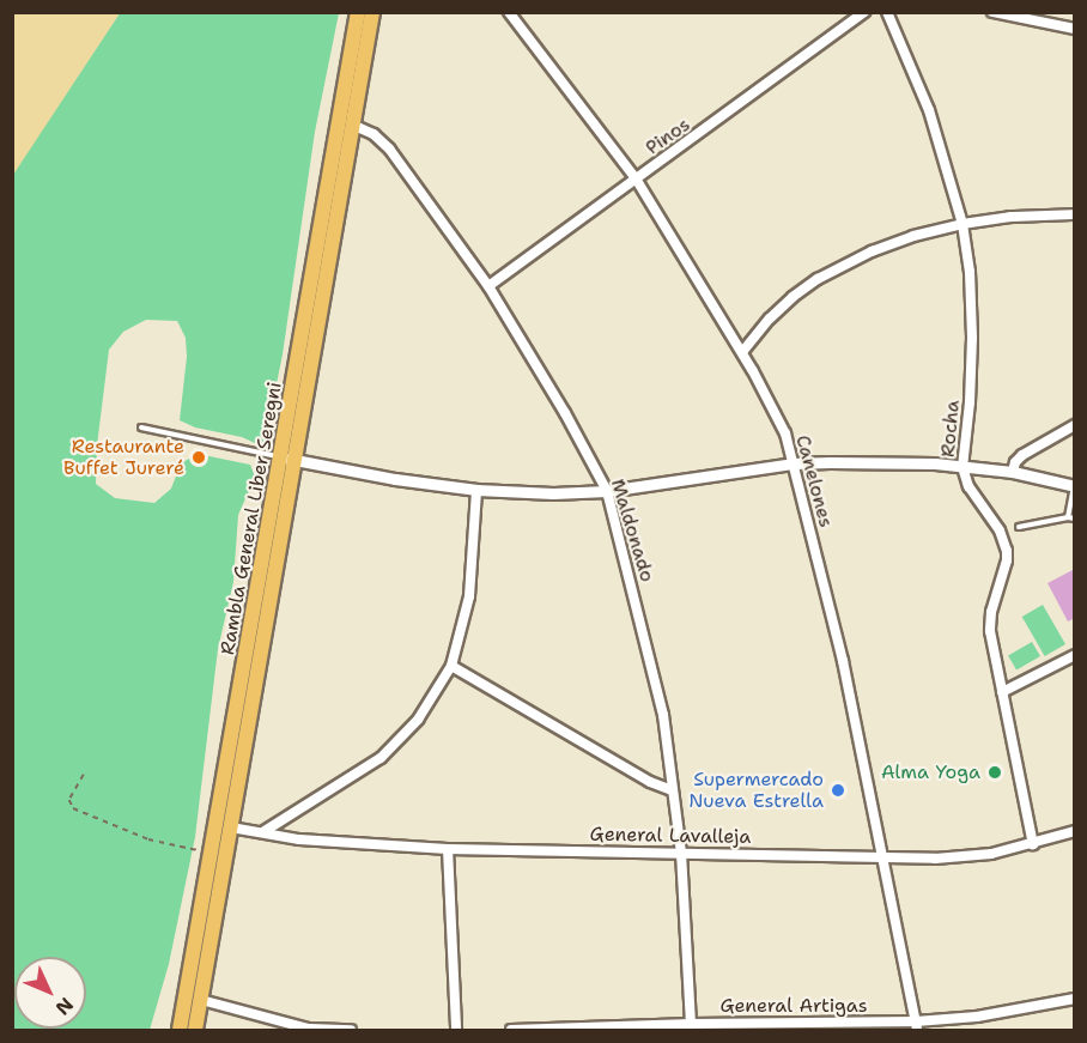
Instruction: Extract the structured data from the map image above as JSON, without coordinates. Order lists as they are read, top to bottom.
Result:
{
  "streets": {
    "main road": ["Rambla General Liber Seregni"],
    "street": [
      "Pinos",
      "Rocha",
      "Canelones",
      "Maldonado",
      "General Lavalleja",
      "General Artigas"
    ]
  },
  "crossings": [
    ["Pinos", "Canelones"],
    ["Pinos", "Maldonado"],
    ["Rocha", "General Lavalleja"],
    ["Canelones", "General Lavalleja"],
    ["Canelones", "General Artigas"],
    ["Rambla General Liber Seregni", "Maldonado"],
    ["Rambla General Liber Seregni", "General Lavalleja"],
    ["Maldonado", "General Lavalleja"],
    ["Maldonado", "General Artigas"]
  ],
  "places": ["Restaurante Buffet Jureré", "Alma Yoga", "Supermercado Nueva Estrella"],
  "north": "bottom right"
}
